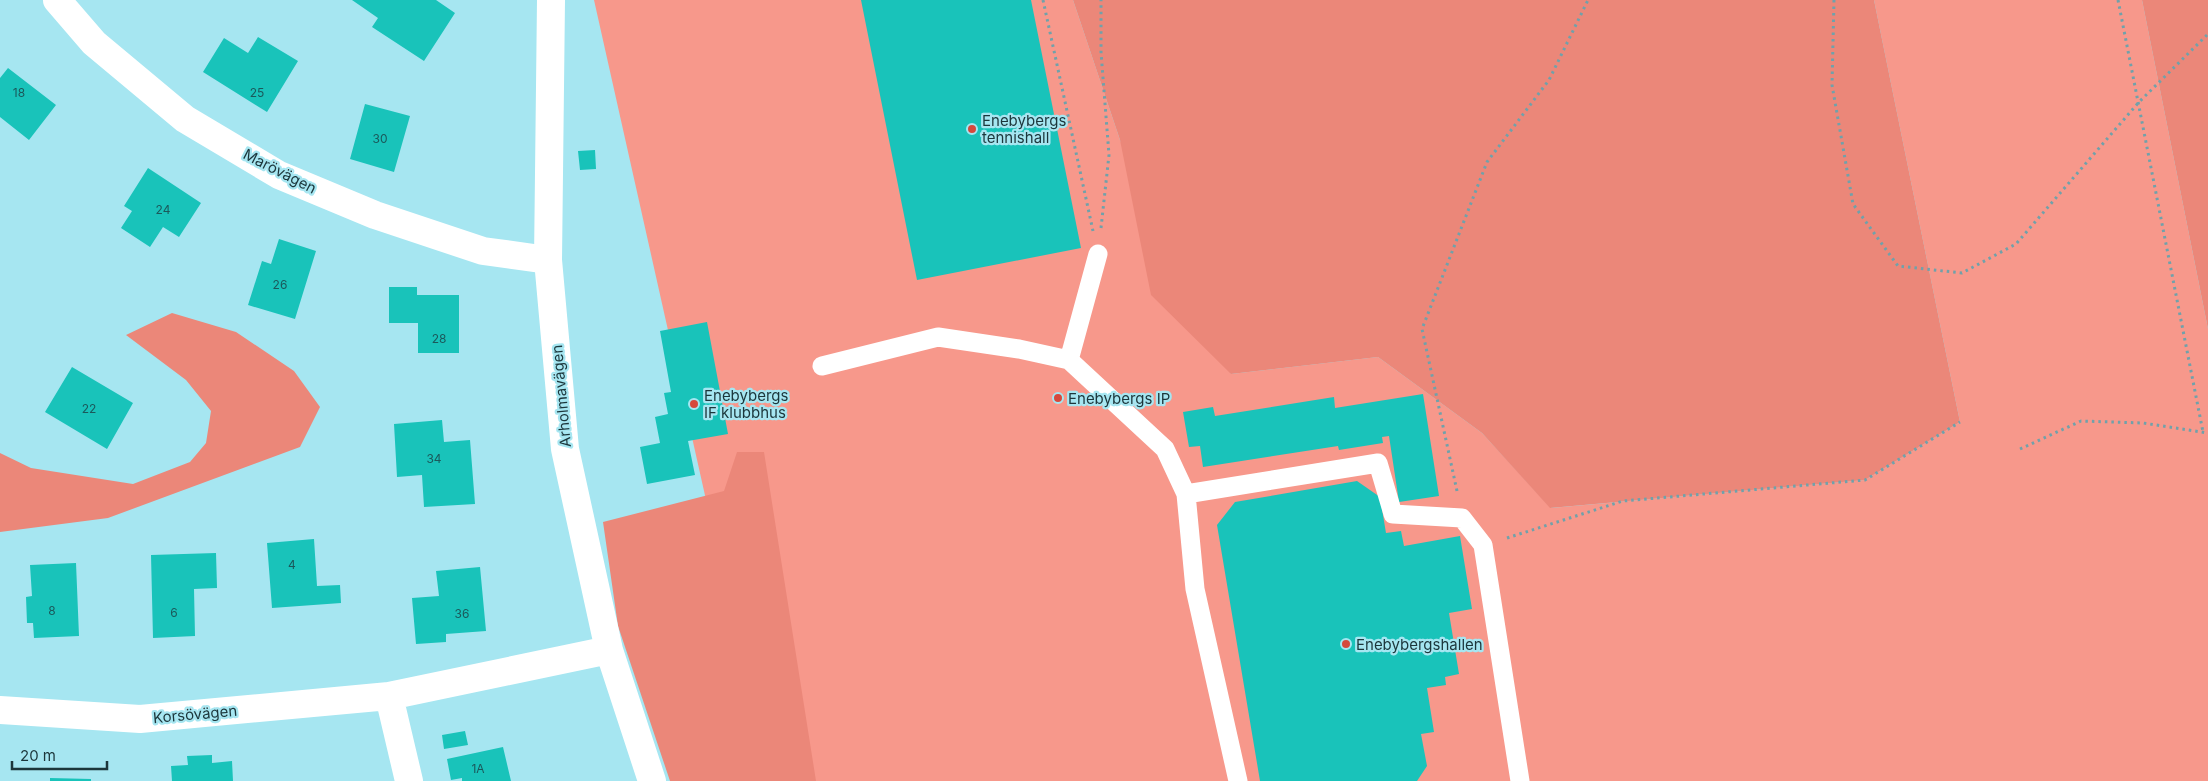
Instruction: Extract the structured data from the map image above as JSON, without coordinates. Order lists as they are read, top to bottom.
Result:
{
  "streets": {
    "street": ["Marövägen", "Arholmavägen", "Korsövägen"]
  },
  "crossings": [
    ["Marövägen", "Arholmavägen"],
    ["Arholmavägen", "Korsövägen"]
  ],
  "places": [
    "Enebybergs tennishall",
    "Enebybergs IP",
    "Enebybergs IF klubbhus",
    "Enebybergshallen"
  ],
  "house_numbers": [
    "18",
    "25",
    "30",
    "24",
    "26",
    "28",
    "22",
    "34",
    "4",
    "8",
    "6",
    "36",
    "1A"
  ],
  "scale_bar": "20 m"
}
